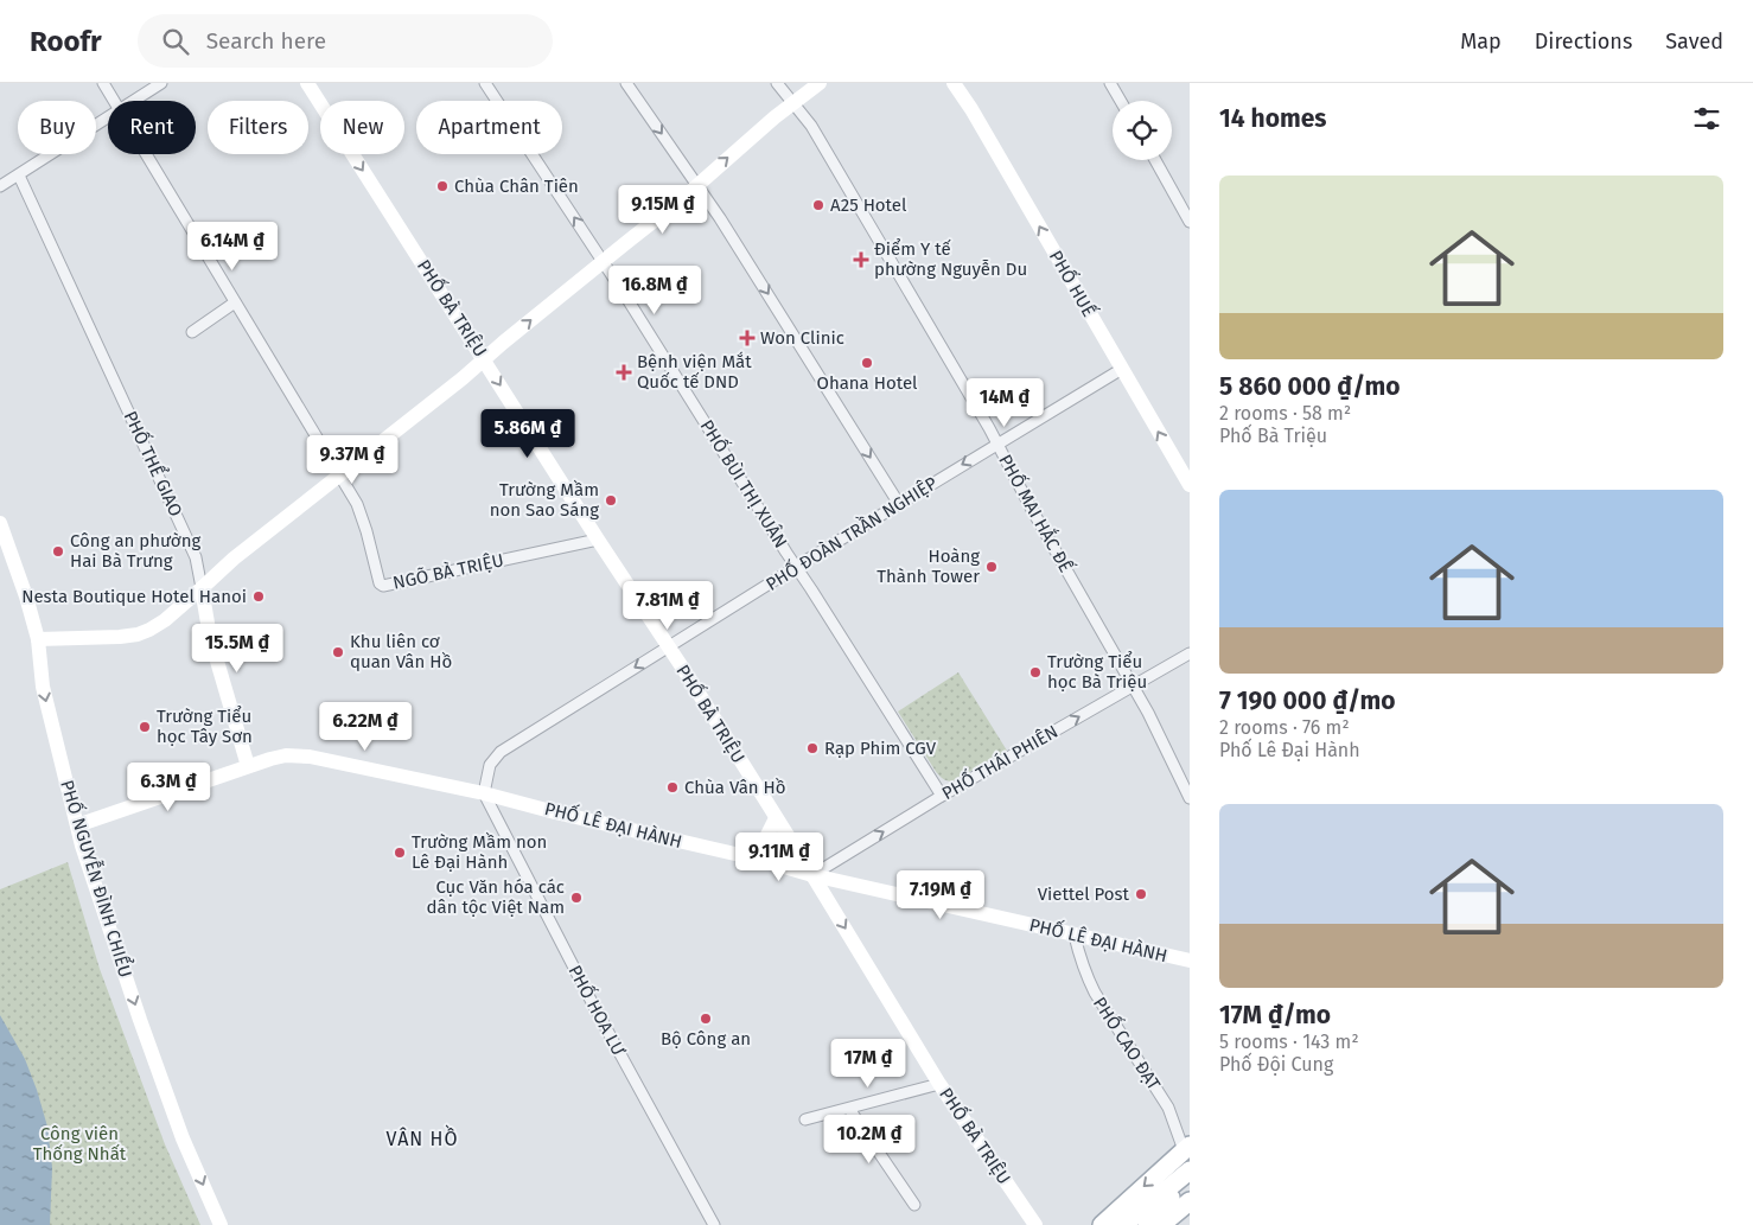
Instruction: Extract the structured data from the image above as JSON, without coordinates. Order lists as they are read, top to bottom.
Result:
{
  "streets": {
    "street": [
      "PHỐ HUẾ",
      "PHỐ BÀ TRIỆU",
      "PHỐ THỂ GIAO",
      "PHỐ BÙI THỊ XUÂN",
      "PHỐ MAI HẮC ĐẾ",
      "PHỐ ĐOÀN TRẦN NGHIỆP",
      "NGÕ BÀ TRIỆU",
      "PHỐ THÁI PHIÊN",
      "PHỐ LÊ ĐẠI HÀNH",
      "PHỐ NGUYỄN ĐÌNH CHIỂU",
      "PHỐ HOA LƯ",
      "PHỐ CAO ĐẠT"
    ]
  },
  "crossings": [
    ["PHỐ HUẾ", "PHỐ ĐOÀN TRẦN NGHIỆP"],
    ["PHỐ BÀ TRIỆU", "PHỐ ĐOÀN TRẦN NGHIỆP"],
    ["PHỐ BÀ TRIỆU", "NGÕ BÀ TRIỆU"],
    ["PHỐ BÀ TRIỆU", "PHỐ THÁI PHIÊN"],
    ["PHỐ BÀ TRIỆU", "PHỐ LÊ ĐẠI HÀNH"],
    ["PHỐ THỂ GIAO", "PHỐ LÊ ĐẠI HÀNH"],
    ["PHỐ BÙI THỊ XUÂN", "PHỐ ĐOÀN TRẦN NGHIỆP"],
    ["PHỐ BÙI THỊ XUÂN", "PHỐ THÁI PHIÊN"],
    ["PHỐ MAI HẮC ĐẾ", "PHỐ ĐOÀN TRẦN NGHIỆP"],
    ["PHỐ MAI HẮC ĐẾ", "PHỐ THÁI PHIÊN"],
    ["PHỐ ĐOÀN TRẦN NGHIỆP", "PHỐ LÊ ĐẠI HÀNH"],
    ["PHỐ ĐOÀN TRẦN NGHIỆP", "PHỐ HOA LƯ"],
    ["PHỐ THÁI PHIÊN", "PHỐ LÊ ĐẠI HÀNH"],
    ["PHỐ LÊ ĐẠI HÀNH", "PHỐ NGUYỄN ĐÌNH CHIỂU"],
    ["PHỐ LÊ ĐẠI HÀNH", "PHỐ HOA LƯ"],
    ["PHỐ LÊ ĐẠI HÀNH", "PHỐ CAO ĐẠT"]
  ],
  "one_way": [
    "PHỐ HUẾ",
    "PHỐ BÀ TRIỆU",
    "PHỐ ĐOÀN TRẦN NGHIỆP",
    "PHỐ THÁI PHIÊN",
    "PHỐ NGUYỄN ĐÌNH CHIỂU"
  ],
  "districts": ["VÂN HỒ"],
  "parks": ["Công viên Thống Nhất"],
  "places": {
    "other": [
      "Chùa Chân Tiên",
      "A25 Hotel",
      "Ohana Hotel",
      "Trường Mầm non Sao Sáng",
      "Công an phường Hai Bà Trưng",
      "Hoàng Thành Tower",
      "Nesta Boutique Hotel Hanoi",
      "Khu liên cơ quan Vân Hồ",
      "Trường Tiểu học Bà Triệu",
      "Trường Tiểu học Tây Sơn",
      "Rạp Phim CGV",
      "Chùa Vân Hồ",
      "Trường Mầm non Lê Đại Hành",
      "Viettel Post",
      "Cục Văn hóa các dân tộc Việt Nam",
      "Bộ Công an"
    ],
    "health": ["Điểm Y tế phường Nguyễn Du", "Won Clinic", "Bệnh viện Mắt Quốc tế DND"]
  },
  "page": {
    "header": "Roofr",
    "search": "Search here",
    "nav": ["Map", "Directions", "Saved"],
    "heading": "14 homes",
    "chip": [
      "Buy",
      "Rent",
      "Filters",
      "New",
      "Apartment"
    ],
    "list": [
      {
        "name": "5 860 000 ₫/mo",
        "note": "2 rooms · 58 m² · Phố Bà Triệu"
      },
      {
        "name": "7 190 000 ₫/mo",
        "note": "2 rooms · 76 m² · Phố Lê Đại Hành"
      },
      {
        "name": "17M ₫/mo",
        "note": "5 rooms · 143 m² · Phố Đội Cung"
      }
    ],
    "price": [
      "9.15M ₫",
      "6.14M ₫",
      "16.8M ₫",
      "14M ₫",
      "5.86M ₫",
      "9.37M ₫",
      "7.81M ₫",
      "15.5M ₫",
      "6.22M ₫",
      "6.3M ₫",
      "9.11M ₫",
      "7.19M ₫",
      "17M ₫",
      "10.2M ₫"
    ]
  }
}
